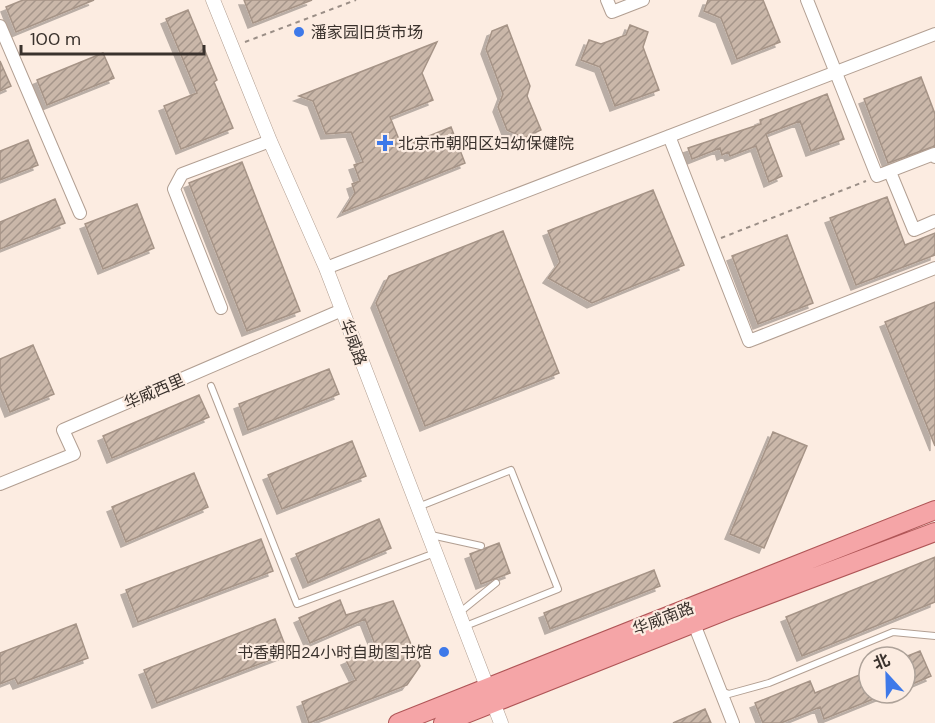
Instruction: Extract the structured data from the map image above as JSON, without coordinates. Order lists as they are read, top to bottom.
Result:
{
  "streets": {
    "main road": ["华威南路"],
    "street": ["华威路", "华威西里"]
  },
  "crossings": [
    ["华威路", "华威西里"],
    ["华威路", "华威南路"]
  ],
  "places": {
    "other": ["潘家园旧货市场", "书香朝阳24小时自助图书馆"],
    "health": ["北京市朝阳区妇幼保健院"]
  },
  "scale_bar": "100 m",
  "north": "top"
}
